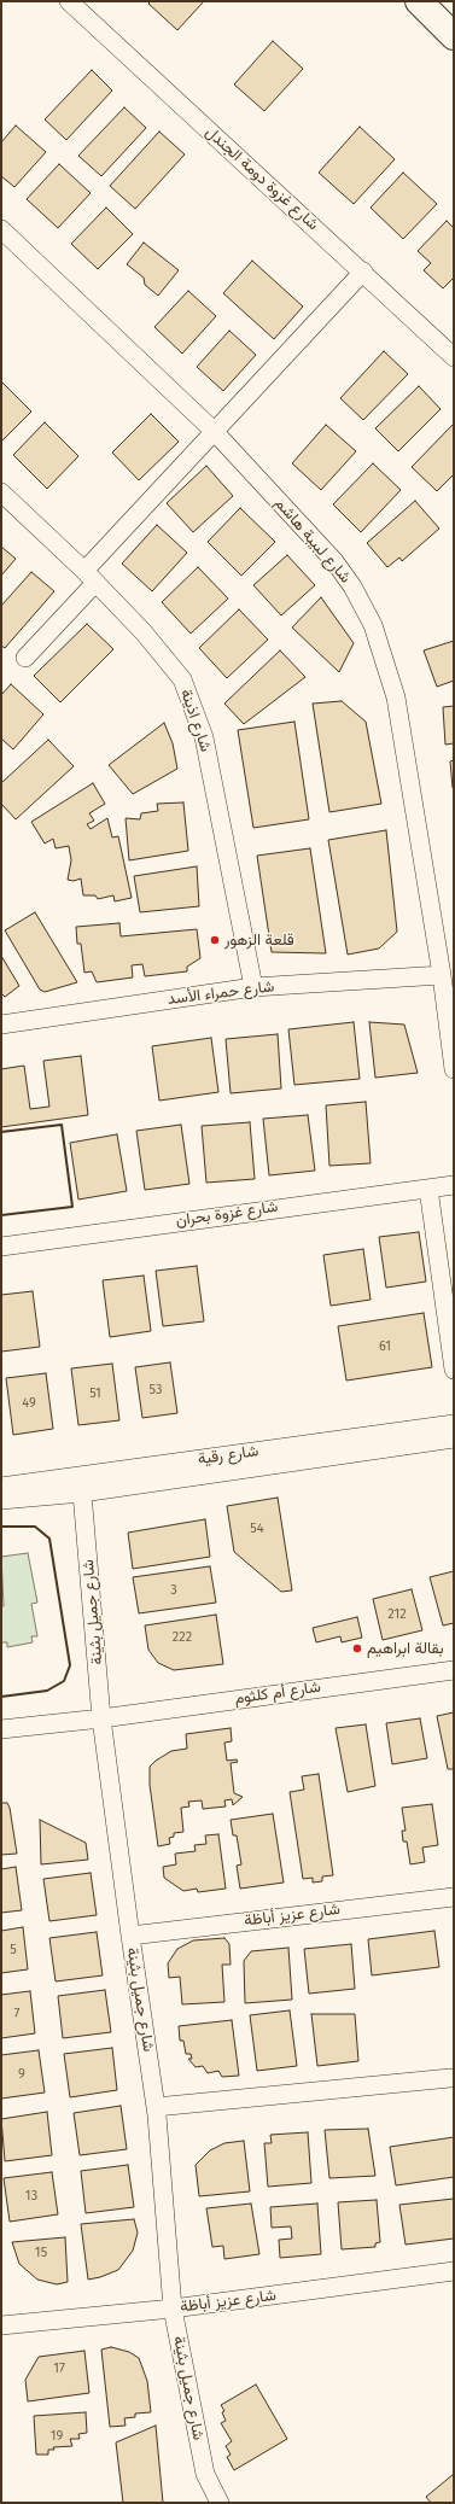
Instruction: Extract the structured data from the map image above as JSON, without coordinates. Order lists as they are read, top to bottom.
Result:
{
  "streets": {
    "street": [
      "شارع غزوة دومة الجندل",
      "شارع لبيبة هاشم",
      "شارع اذينة",
      "شارع حمراء الأسد",
      "شارع غزوة بحران",
      "شارع رقية",
      "شارع جميل بثينة",
      "شارع أم كلثوم",
      "شارع عزيز أباظة"
    ]
  },
  "crossings": [
    ["شارع لبيبة هاشم", "شارع حمراء الأسد"],
    ["شارع اذينة", "شارع حمراء الأسد"],
    ["شارع رقية", "شارع جميل بثينة"],
    ["شارع جميل بثينة", "شارع أم كلثوم"],
    ["شارع جميل بثينة", "شارع عزيز أباظة"]
  ],
  "places": ["قلعة الزهور", "بقالة ابراهيم"],
  "house_numbers": [
    "61",
    "53",
    "51",
    "49",
    "54",
    "3",
    "212",
    "222",
    "5",
    "7",
    "9",
    "13",
    "15",
    "17",
    "19"
  ]
}
